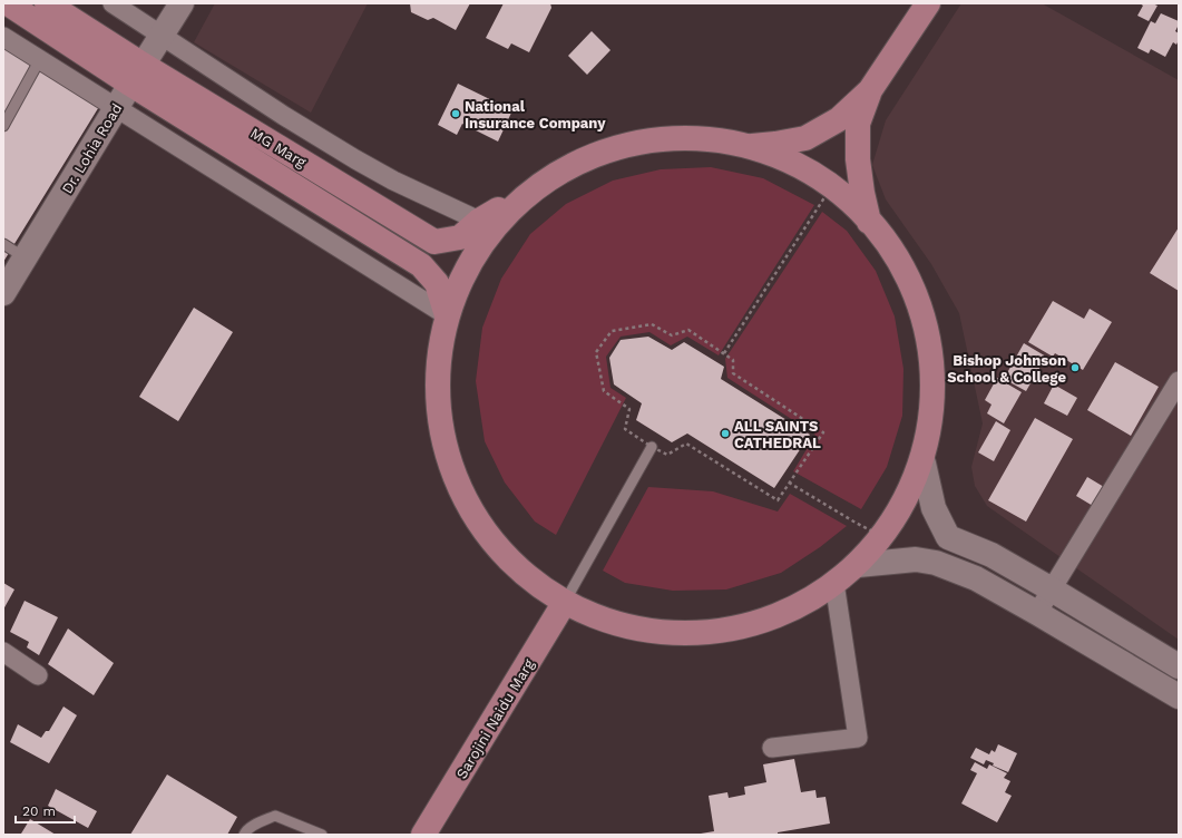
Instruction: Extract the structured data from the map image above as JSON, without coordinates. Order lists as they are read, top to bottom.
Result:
{
  "streets": {
    "main road": ["MG Marg", "Sarojini Naidu Marg"],
    "street": ["Dr. Lohia Road"]
  },
  "crossings": [
    ["MG Marg", "Dr. Lohia Road"]
  ],
  "places": ["National Insurance Company", "Bishop Johnson School & College", "ALL SAINTS CATHEDRAL"],
  "scale_bar": "20 m"
}
